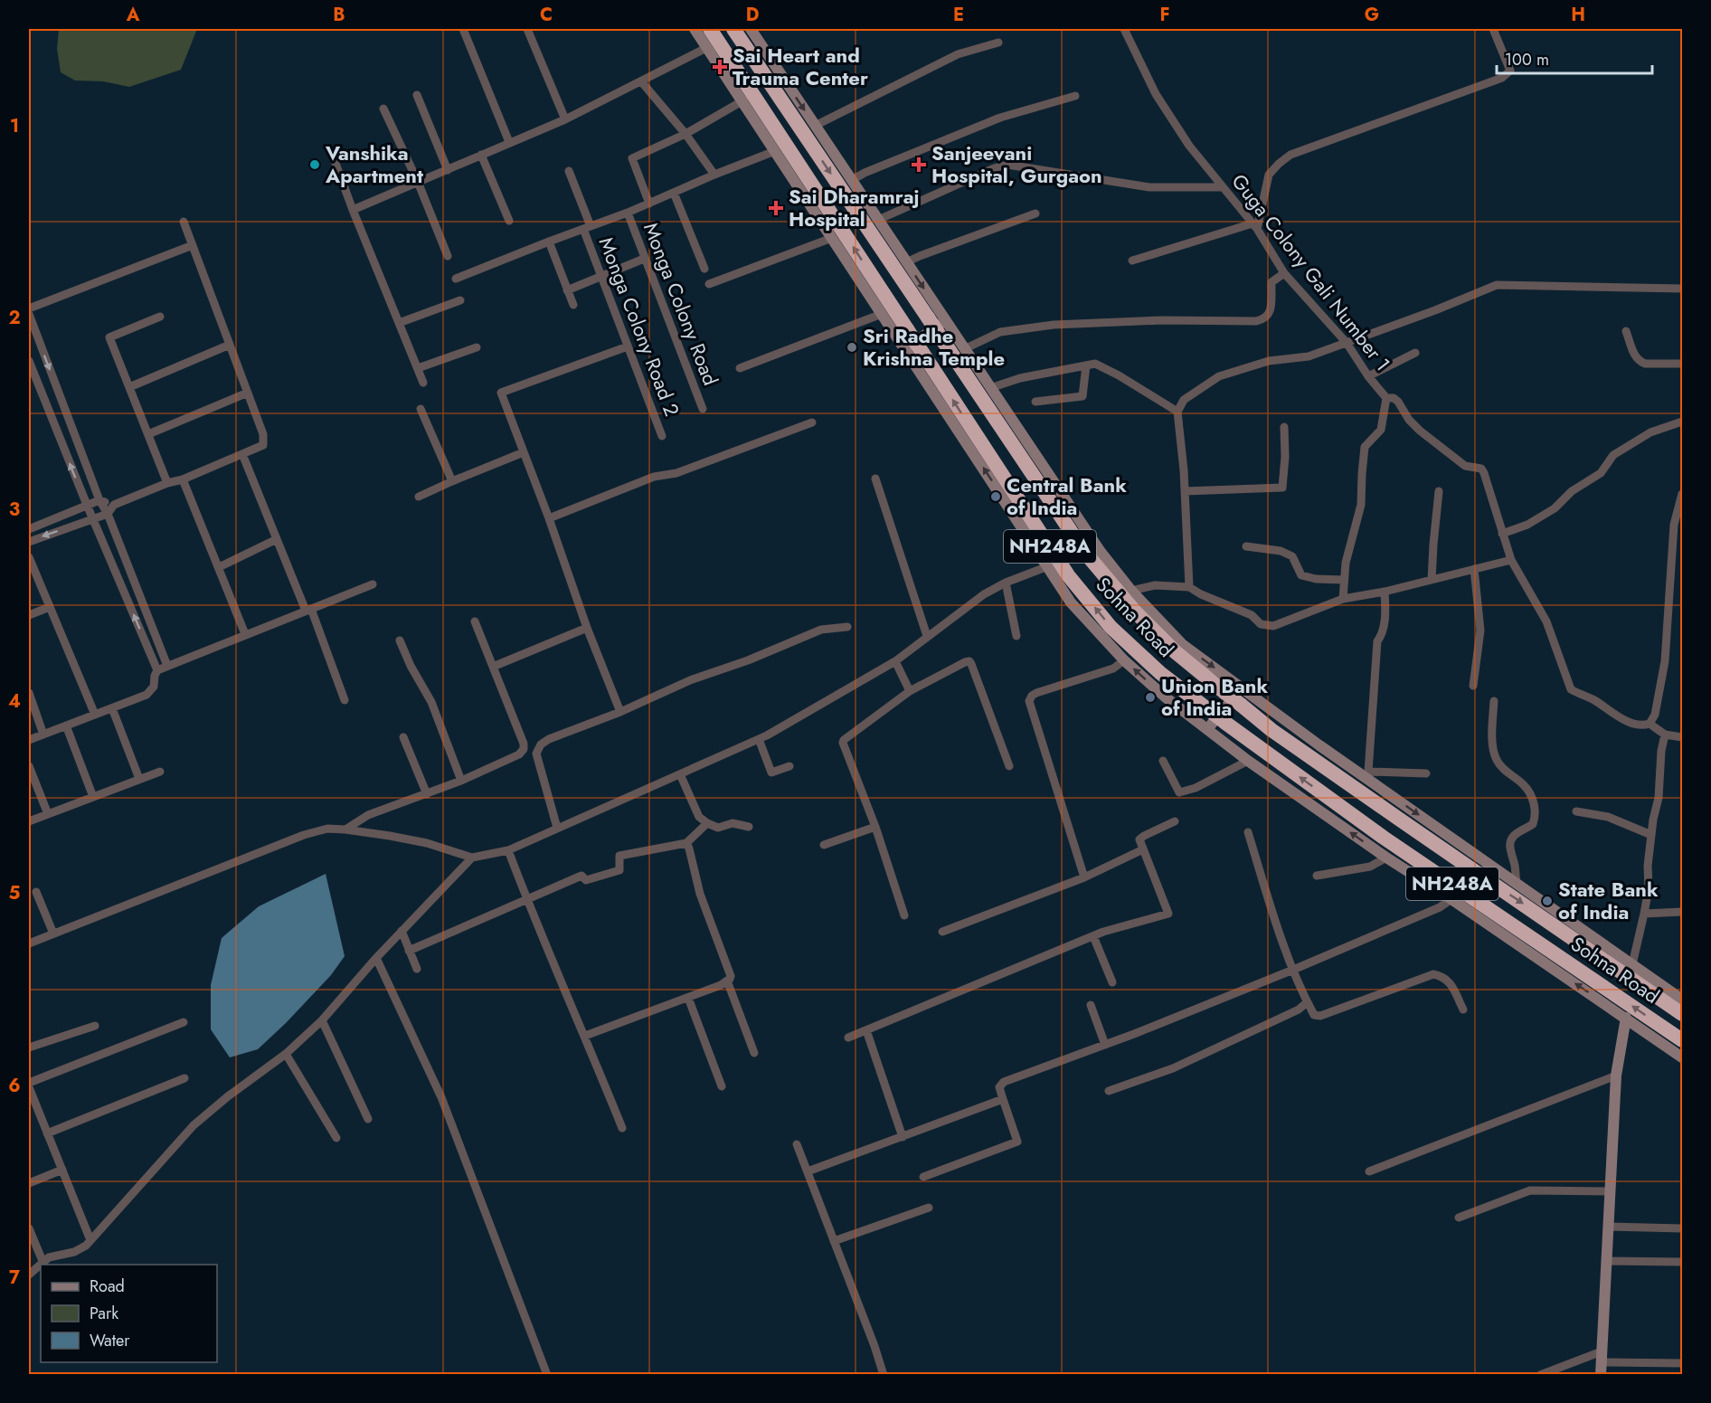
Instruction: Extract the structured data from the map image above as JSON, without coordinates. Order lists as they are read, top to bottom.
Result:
{
  "streets": {
    "highway": ["NH248A", "Sohna Road"],
    "street": ["Guga Colony Gali Number 1", "Monga Colony Road", "Monga Colony Road 2"]
  },
  "crossings": [
    ["Monga Colony Road", "Monga Colony Road 2"]
  ],
  "places": {
    "health": ["Sai Heart and Trauma Center", "Sanjeevani Hospital, Gurgaon", "Sai Dharamraj Hospital"],
    "other": [
      "Vanshika Apartment",
      "Sri Radhe Krishna Temple",
      "Central Bank of India",
      "Union Bank of India",
      "State Bank of India"
    ]
  },
  "legend": ["Road", "Park", "Water"],
  "scale_bar": "100 m",
  "grid": {
    "columns": [
      "A",
      "B",
      "C",
      "D",
      "E",
      "F",
      "G",
      "H"
    ],
    "rows": [
      "1",
      "2",
      "3",
      "4",
      "5",
      "6",
      "7"
    ]
  }
}
